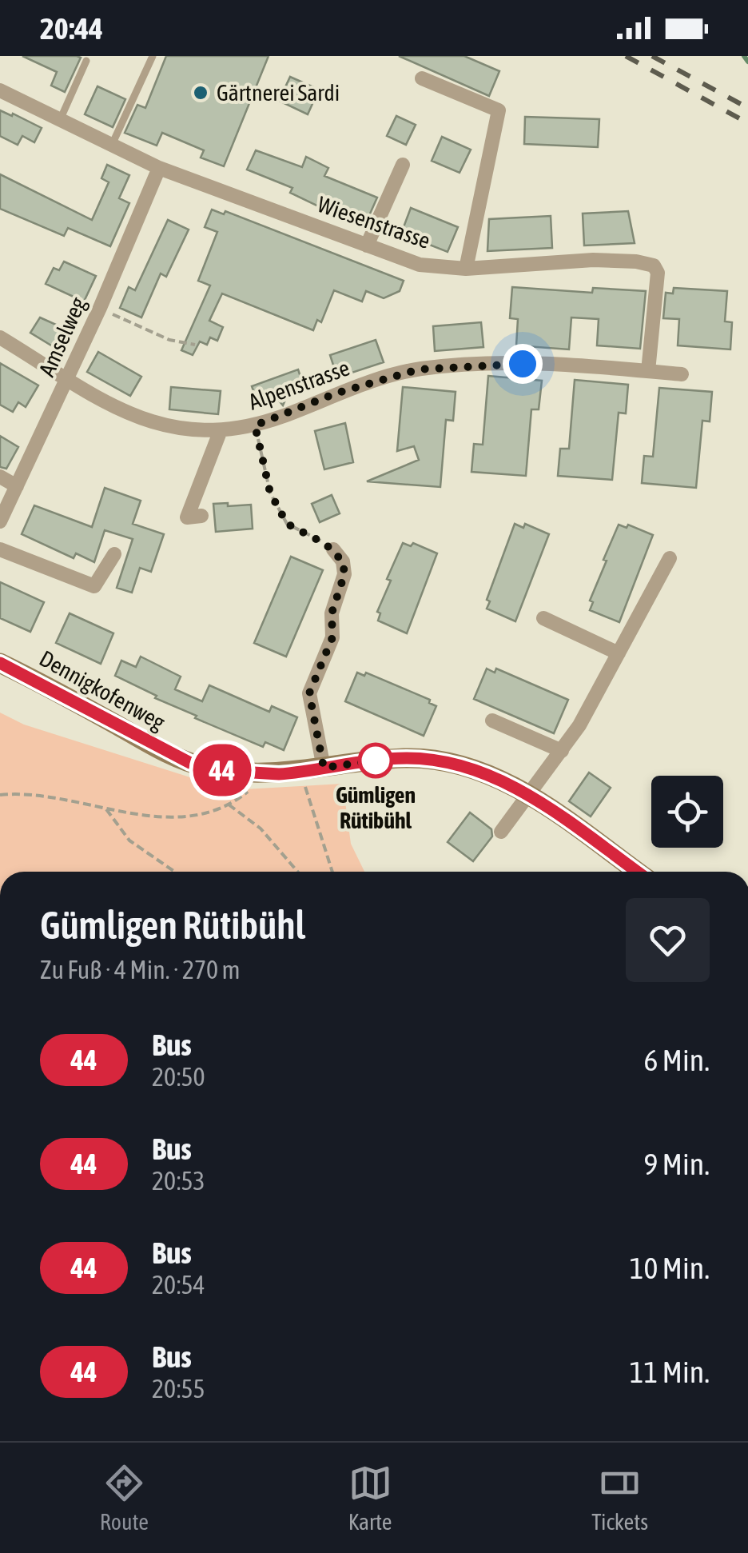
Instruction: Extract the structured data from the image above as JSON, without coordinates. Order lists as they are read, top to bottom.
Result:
{
  "streets": {
    "street": [
      "Wiesenstrasse",
      "Amselweg",
      "Alpenstrasse",
      "Dennigkofenweg"
    ]
  },
  "crossings": [
    ["Wiesenstrasse", "Amselweg"],
    ["Wiesenstrasse", "Alpenstrasse"],
    ["Amselweg", "Alpenstrasse"]
  ],
  "places": ["Gärtnerei Sardi", "Gümligen Rütibühl"],
  "lines": ["bus line 44"],
  "page": {
    "status": "20:44",
    "on_map": "44",
    "heading": ["Gümligen Rütibühl", "Zu Fuß · 4 Min. · 270 m"],
    "list": [
      {
        "mark": "44",
        "name": "Bus",
        "note": "20:50",
        "value": "6 Min."
      },
      {
        "mark": "44",
        "name": "Bus",
        "note": "20:53",
        "value": "9 Min."
      },
      {
        "mark": "44",
        "name": "Bus",
        "note": "20:54",
        "value": "10 Min."
      },
      {
        "mark": "44",
        "name": "Bus",
        "note": "20:55",
        "value": "11 Min."
      }
    ],
    "tabs": ["Route", "Karte", "Tickets"]
  }
}
